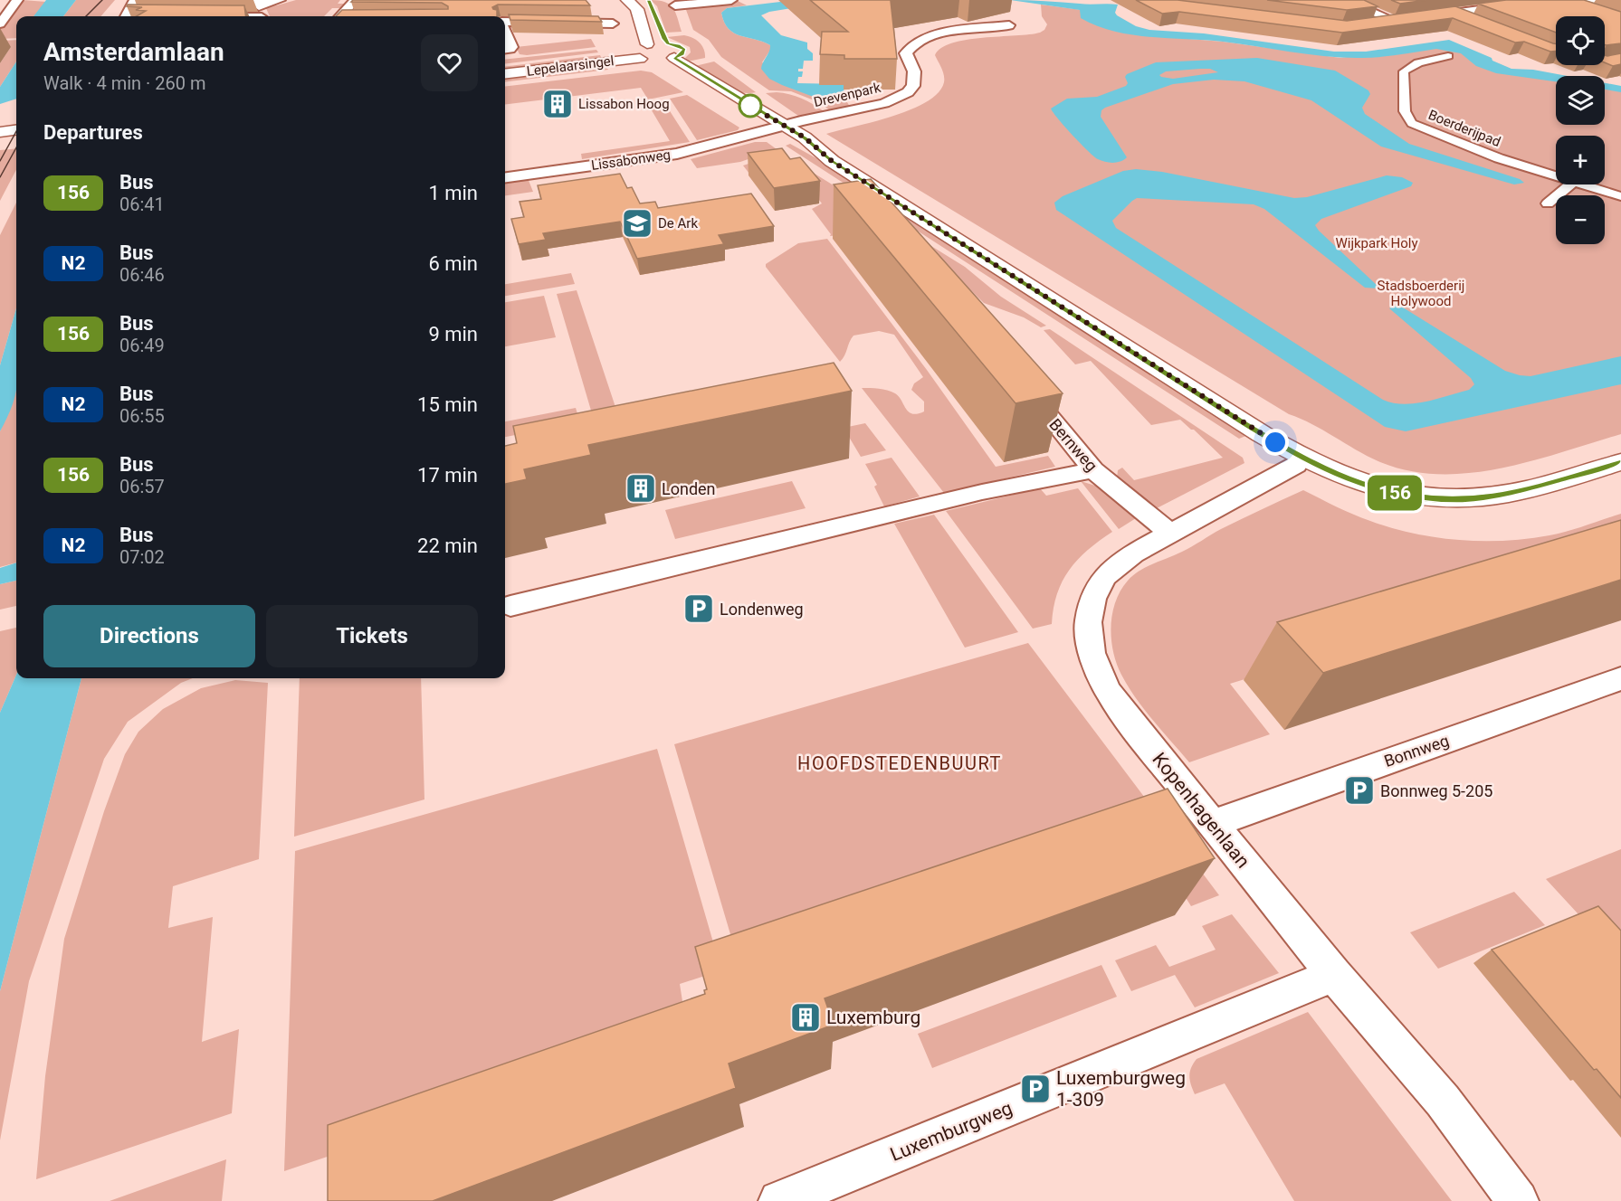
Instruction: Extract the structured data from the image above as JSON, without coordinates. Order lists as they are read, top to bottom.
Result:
{
  "streets": {
    "street": [
      "Lepelaarsingel",
      "Drevenpark",
      "Boerderijpad",
      "Lissabonweg",
      "Bernweg",
      "Bonnweg",
      "Kopenhagenlaan",
      "Luxemburgweg"
    ]
  },
  "crossings": [
    ["Drevenpark", "Lissabonweg"],
    ["Bernweg", "Kopenhagenlaan"],
    ["Bonnweg", "Kopenhagenlaan"],
    ["Kopenhagenlaan", "Luxemburgweg"]
  ],
  "districts": ["HOOFDSTEDENBUURT"],
  "parks": ["Wijkpark Holy", "Stadsboerderij Holywood"],
  "places": {
    "building": ["Lissabon Hoog", "Londen", "Luxemburg"],
    "school or university": ["De Ark"],
    "parking": ["Londenweg", "Bonnweg 5-205", "Luxemburgweg 1-309"]
  },
  "lines": ["bus line 156"],
  "page": {
    "on_map": "156",
    "map_buttons": ["+", "−"],
    "heading": [
      ["Amsterdamlaan", "Walk · 4 min · 260 m"],
      "Departures"
    ],
    "list": [
      {
        "mark": "156",
        "name": "Bus",
        "note": "06:41",
        "value": "1 min"
      },
      {
        "mark": "N2",
        "name": "Bus",
        "note": "06:46",
        "value": "6 min"
      },
      {
        "mark": "156",
        "name": "Bus",
        "note": "06:49",
        "value": "9 min"
      },
      {
        "mark": "N2",
        "name": "Bus",
        "note": "06:55",
        "value": "15 min"
      },
      {
        "mark": "156",
        "name": "Bus",
        "note": "06:57",
        "value": "17 min"
      },
      {
        "mark": "N2",
        "name": "Bus",
        "note": "07:02",
        "value": "22 min"
      }
    ],
    "buttons": ["Directions", "Tickets"]
  }
}
